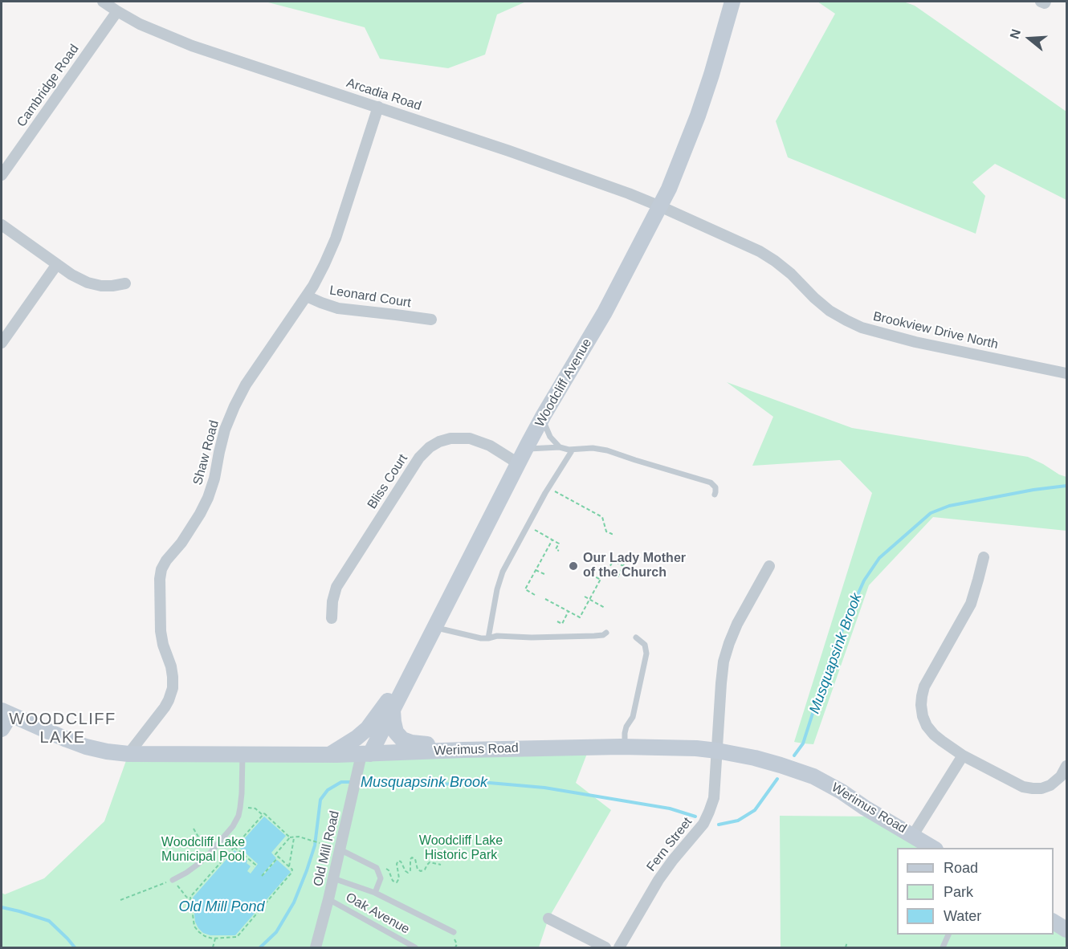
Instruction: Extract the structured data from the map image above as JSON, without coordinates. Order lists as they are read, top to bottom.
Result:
{
  "streets": {
    "main road": ["Woodcliff Avenue", "Werimus Road"],
    "street": [
      "Cambridge Road",
      "Arcadia Road",
      "Leonard Court",
      "Brookview Drive North",
      "Shaw Road",
      "Bliss Court",
      "Fern Street",
      "Old Mill Road"
    ],
    "lane": ["Oak Avenue"]
  },
  "crossings": [
    ["Cambridge Road", "Arcadia Road"],
    ["Arcadia Road", "Brookview Drive North"],
    ["Arcadia Road", "Woodcliff Avenue"],
    ["Arcadia Road", "Shaw Road"],
    ["Leonard Court", "Shaw Road"],
    ["Brookview Drive North", "Woodcliff Avenue"],
    ["Woodcliff Avenue", "Bliss Court"],
    ["Woodcliff Avenue", "Werimus Road"],
    ["Woodcliff Avenue", "Old Mill Road"],
    ["Shaw Road", "Werimus Road"],
    ["Werimus Road", "Fern Street"],
    ["Werimus Road", "Old Mill Road"],
    ["Old Mill Road", "Oak Avenue"]
  ],
  "districts": ["WOODCLIFF LAKE"],
  "water": ["Musquapsink Brook", "Old Mill Pond"],
  "parks": ["Woodcliff Lake Historic Park", "Woodcliff Lake Municipal Pool"],
  "places": ["Our Lady Mother of the Church"],
  "legend": ["Road", "Park", "Water"],
  "north": "left"
}
